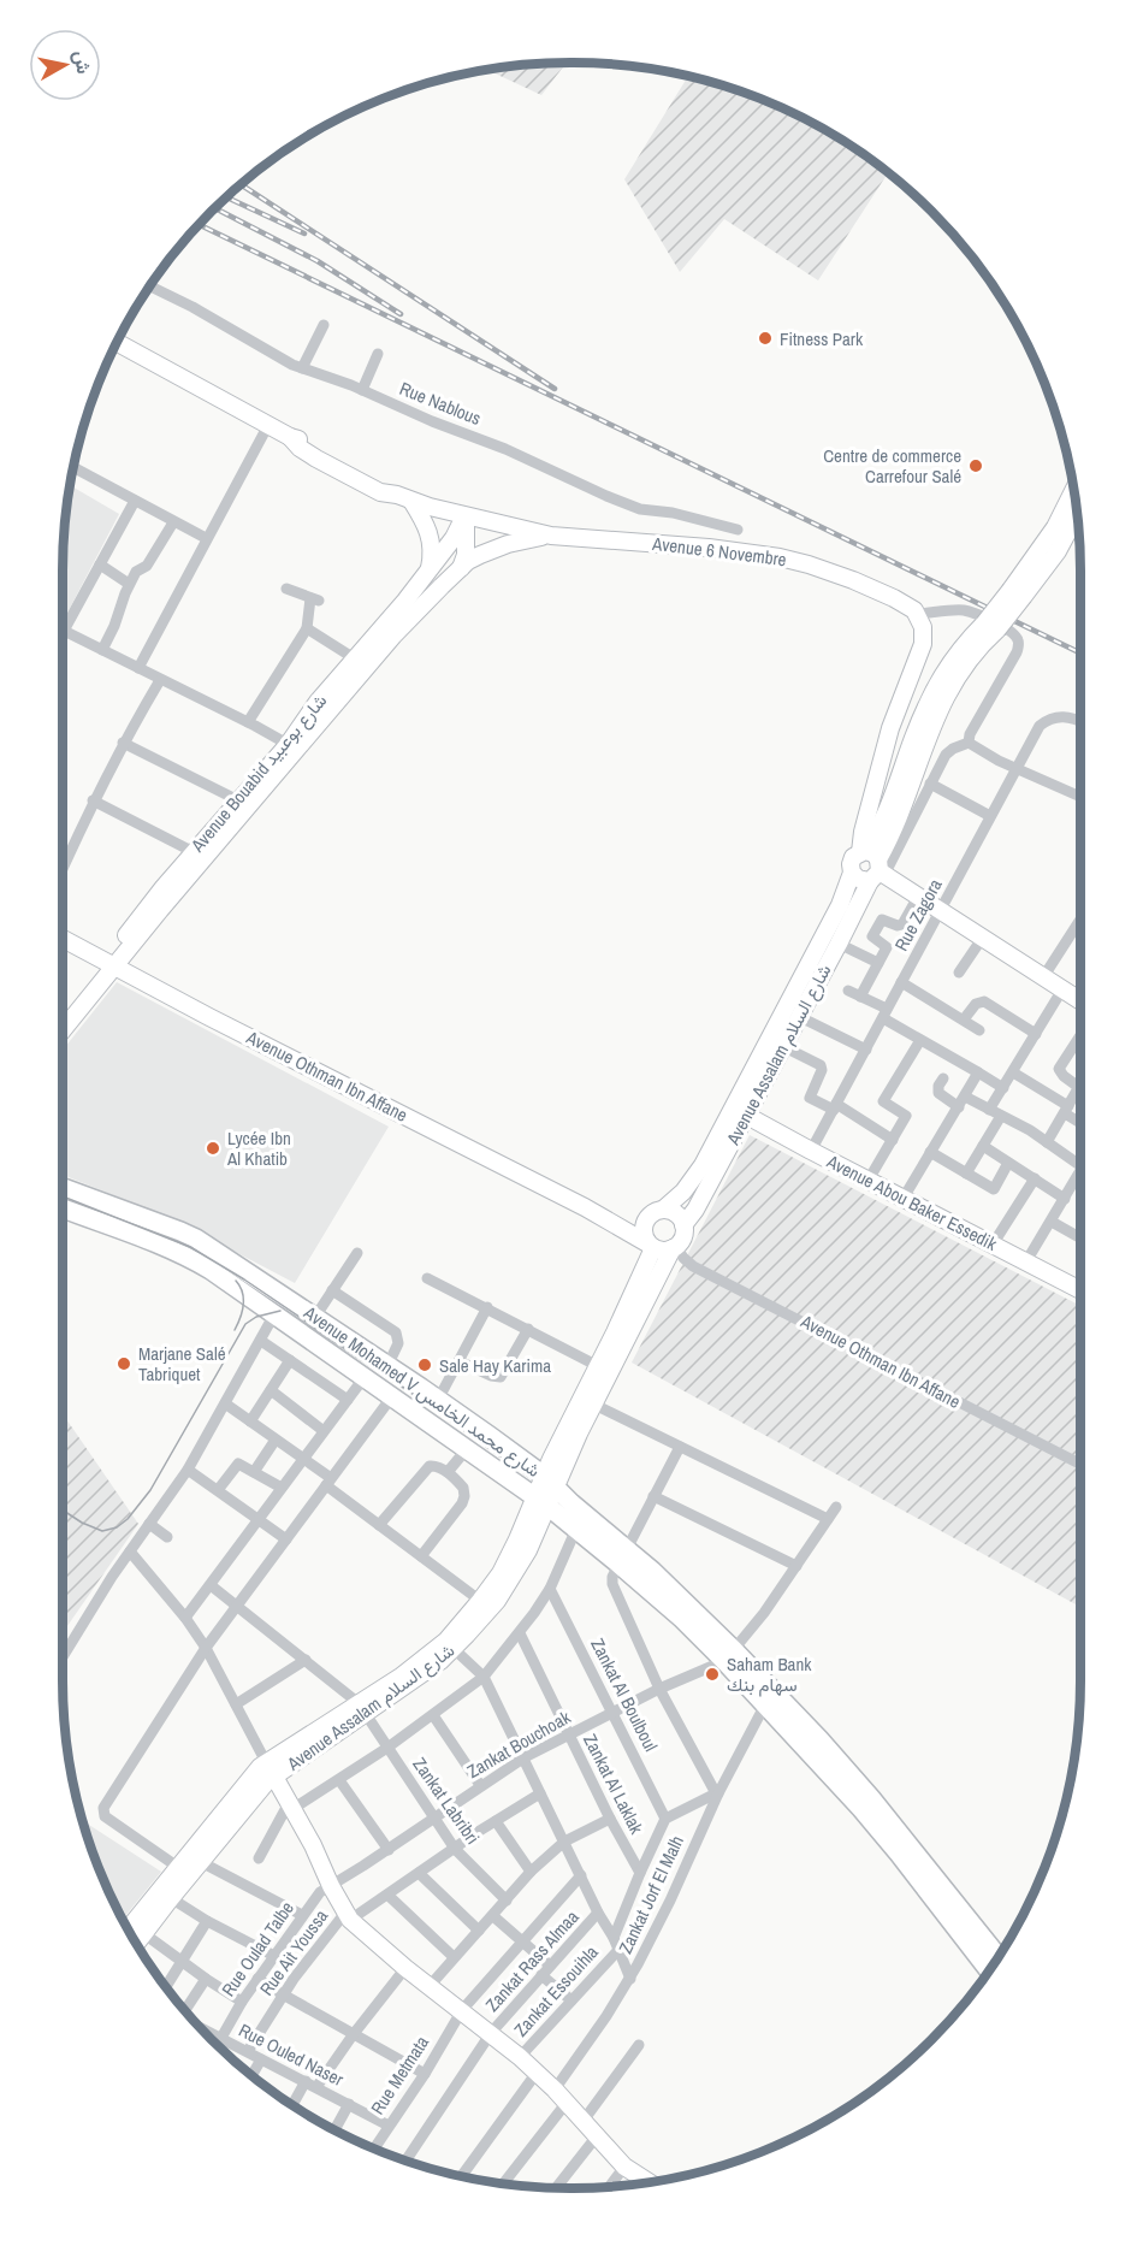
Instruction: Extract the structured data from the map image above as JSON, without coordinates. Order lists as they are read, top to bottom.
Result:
{
  "streets": {
    "main road": ["Avenue Mohamed V شارع محمد الخامس"],
    "street": [
      "Rue Nablous",
      "Avenue 6 Novembre",
      "Avenue Bouabid شارع بوعبيد",
      "Rue Zagora",
      "Avenue Assalam شارع السلام",
      "Avenue Othman Ibn Affane",
      "Avenue Abou Baker Essedik",
      "Zankat Al Boulboul",
      "Zankat Bouchoak",
      "Zankat Al Laklak",
      "Zankat Labribri",
      "Zankat Jorf El Malh",
      "Rue Oulad Talbe",
      "Rue Ait Youssa",
      "Zankat Rass Almaa",
      "Zankat Essouihla",
      "Rue Ouled Naser",
      "Rue Metmata"
    ]
  },
  "crossings": [
    ["Avenue 6 Novembre", "Avenue Bouabid شارع بوعبيد"],
    ["Avenue Bouabid شارع بوعبيد", "Avenue Othman Ibn Affane"],
    ["Rue Zagora", "Avenue Abou Baker Essedik"],
    ["Avenue Assalam شارع السلام", "Avenue Othman Ibn Affane"],
    ["Avenue Assalam شارع السلام", "Avenue Abou Baker Essedik"],
    ["Avenue Assalam شارع السلام", "Avenue Mohamed V شارع محمد الخامس"],
    ["Avenue Assalam شارع السلام", "Zankat Labribri"],
    ["Avenue Mohamed V شارع محمد الخامس", "Zankat Bouchoak"],
    ["Avenue Mohamed V شارع محمد الخامس", "Zankat Jorf El Malh"],
    ["Zankat Al Boulboul", "Zankat Bouchoak"],
    ["Zankat Bouchoak", "Zankat Al Laklak"],
    ["Zankat Bouchoak", "Zankat Labribri"],
    ["Zankat Bouchoak", "Rue Oulad Talbe"],
    ["Zankat Labribri", "Rue Ait Youssa"],
    ["Rue Oulad Talbe", "Rue Ouled Naser"],
    ["Rue Ait Youssa", "Rue Ouled Naser"],
    ["Rue Ouled Naser", "Rue Metmata"]
  ],
  "places": [
    "Fitness Park",
    "Centre de commerce Carrefour Salé",
    "Lycée Ibn Al Khatib",
    "Marjane Salé Tabriquet",
    "Sale Hay Karima",
    "Saham Bank سهام بنك"
  ],
  "north": "right"
}
